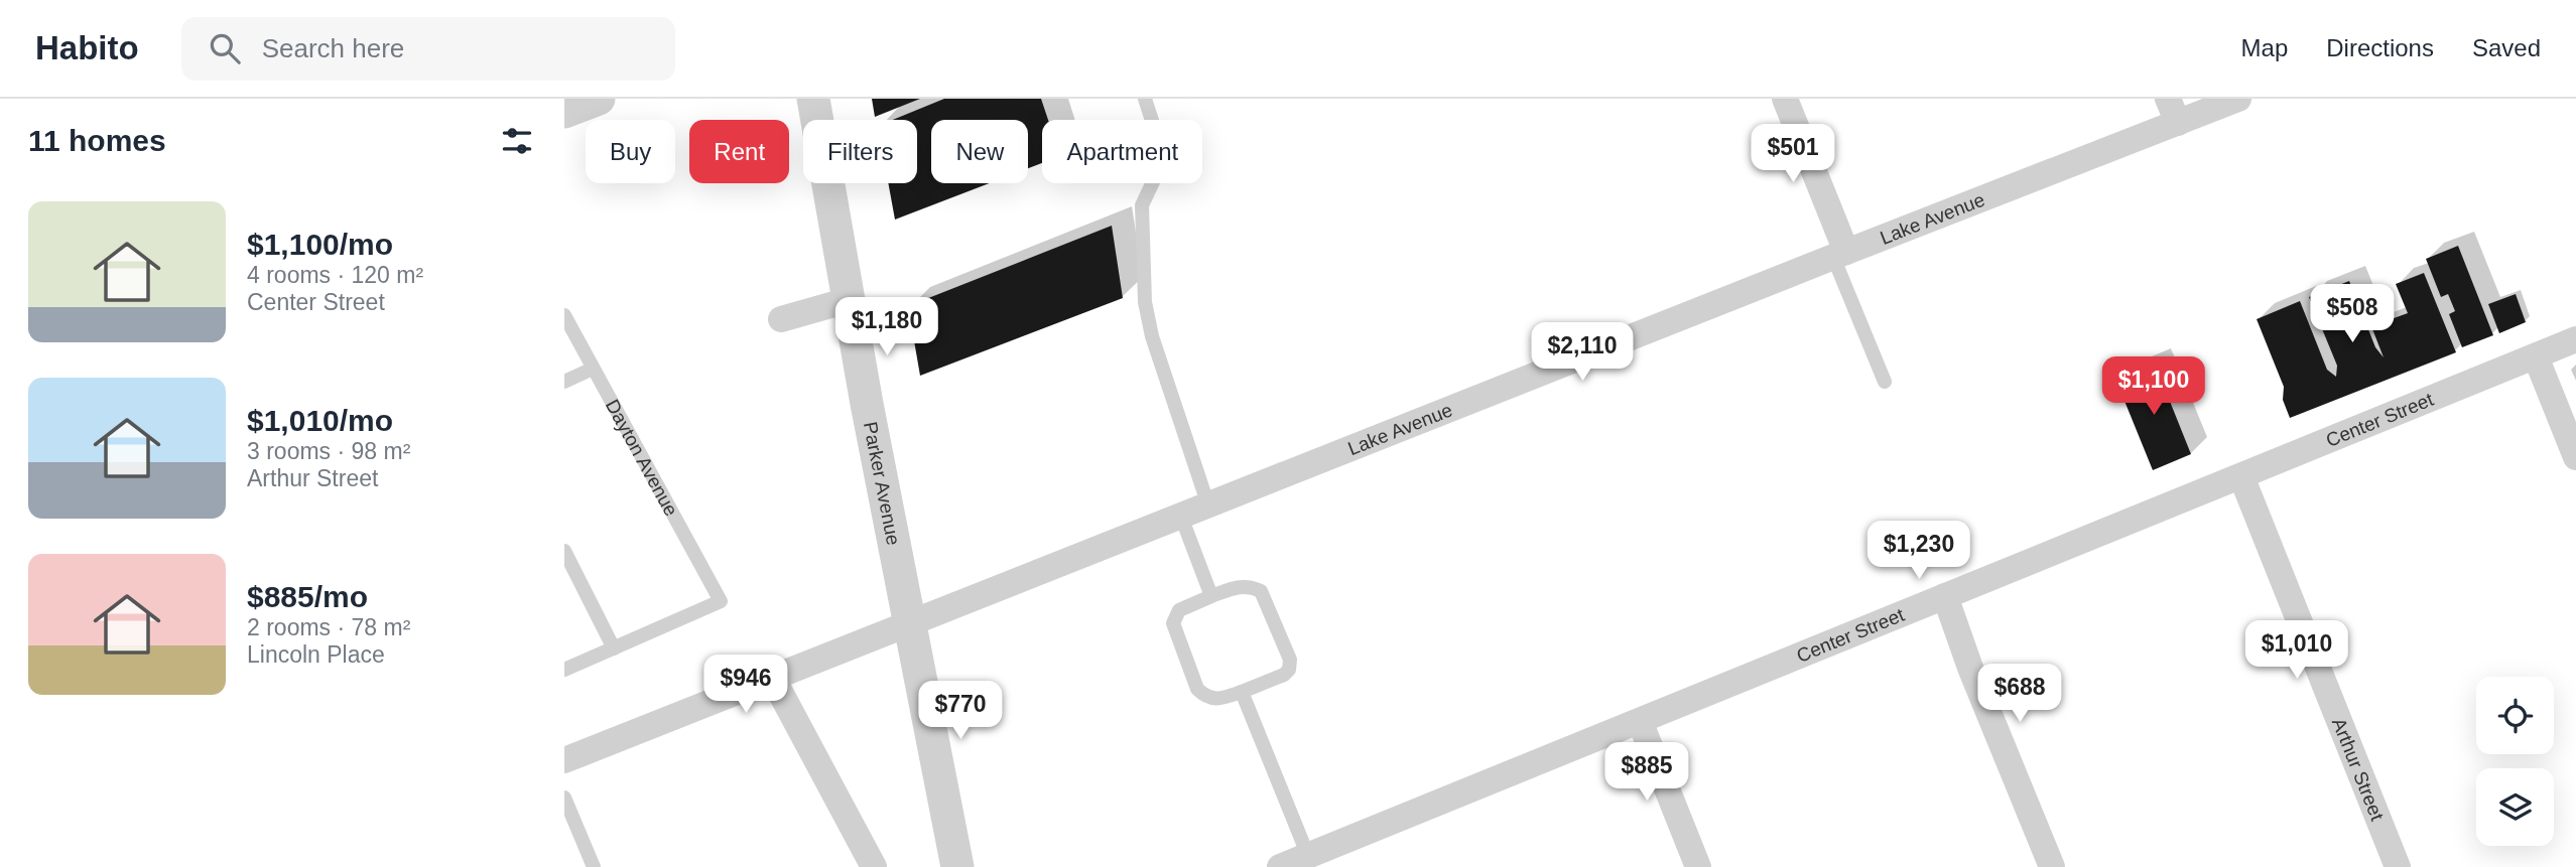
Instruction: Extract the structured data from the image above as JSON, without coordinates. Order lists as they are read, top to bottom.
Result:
{
  "streets": {
    "street": [
      "Lake Avenue",
      "Center Street",
      "Parker Avenue",
      "Arthur Street"
    ],
    "lane": ["Dayton Avenue"]
  },
  "crossings": [
    ["Lake Avenue", "Parker Avenue"],
    ["Center Street", "Arthur Street"]
  ],
  "page": {
    "header": "Habito",
    "search": "Search here",
    "nav": ["Map", "Directions", "Saved"],
    "heading": "11 homes",
    "chip": [
      "Buy",
      "Rent",
      "Filters",
      "New",
      "Apartment"
    ],
    "price": [
      "$501",
      "$508",
      "$1,180",
      "$2,110",
      "$1,100",
      "$1,230",
      "$1,010",
      "$946",
      "$688",
      "$770",
      "$885"
    ],
    "list": [
      {
        "name": "$1,100/mo",
        "note": "4 rooms · 120 m² · Center Street"
      },
      {
        "name": "$1,010/mo",
        "note": "3 rooms · 98 m² · Arthur Street"
      },
      {
        "name": "$885/mo",
        "note": "2 rooms · 78 m² · Lincoln Place"
      }
    ]
  }
}
